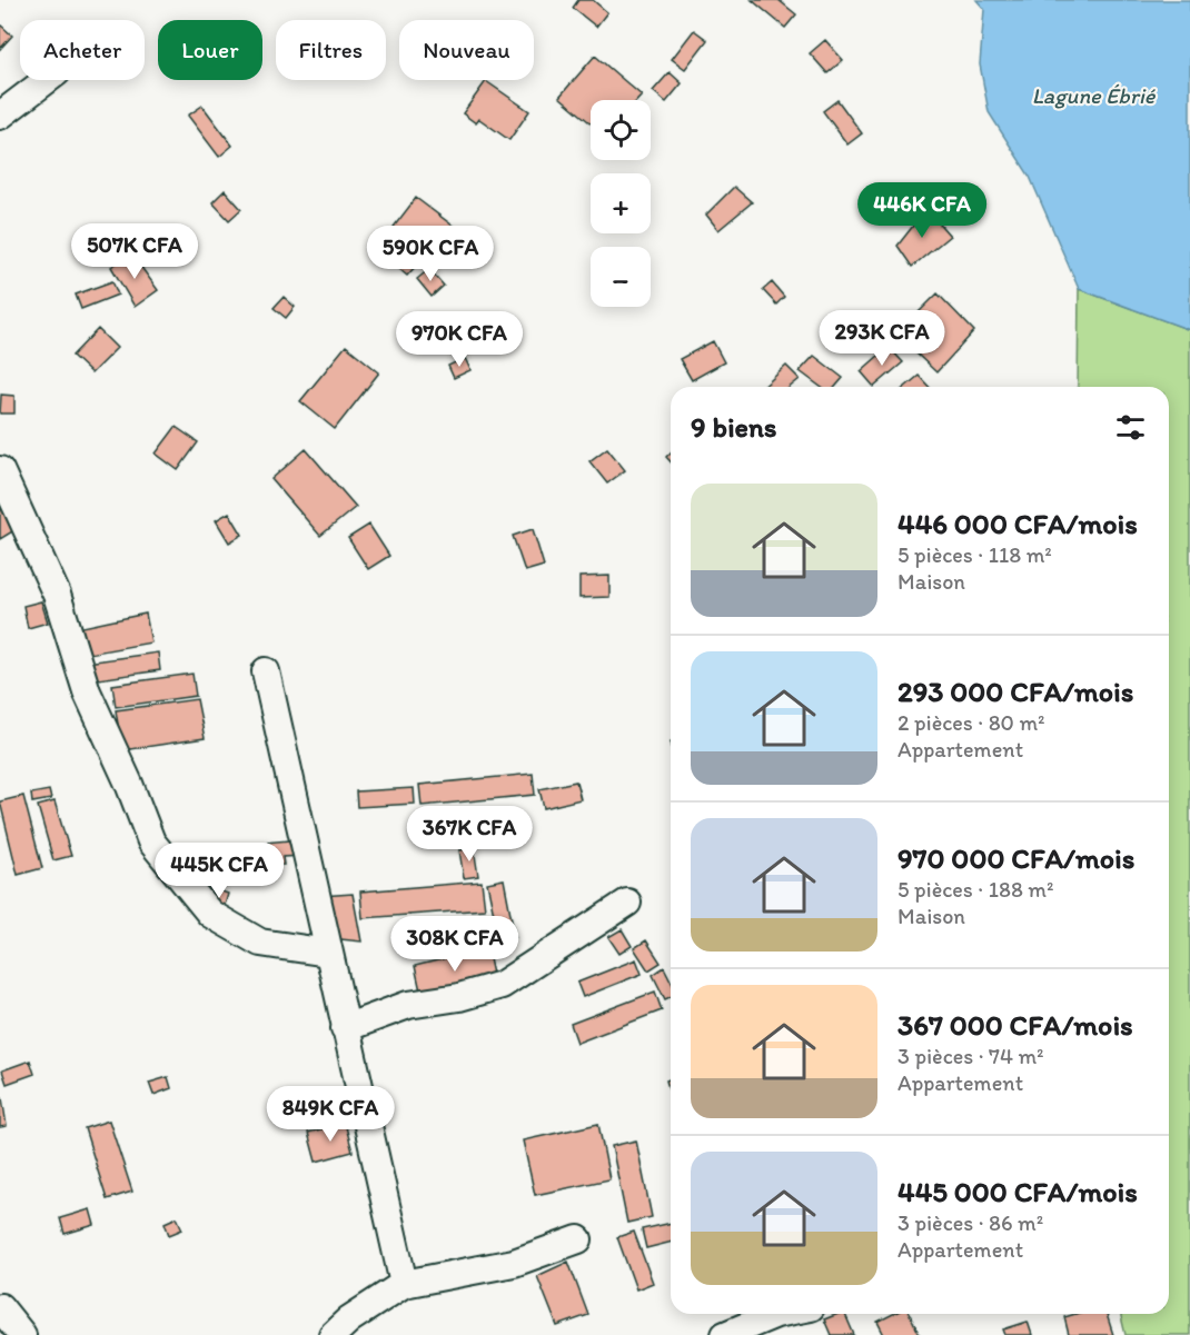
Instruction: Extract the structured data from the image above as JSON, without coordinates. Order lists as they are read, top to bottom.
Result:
{
  "water": ["Lagune Ébrié"],
  "page": {
    "chip": [
      "Acheter",
      "Louer",
      "Filtres",
      "Nouveau"
    ],
    "map_buttons": ["+", "−"],
    "price": [
      "446K CFA",
      "507K CFA",
      "590K CFA",
      "293K CFA",
      "970K CFA",
      "367K CFA",
      "445K CFA",
      "308K CFA",
      "849K CFA"
    ],
    "heading": "9 biens",
    "list": [
      {
        "name": "446 000 CFA/mois",
        "note": "5 pièces · 118 m² · Maison"
      },
      {
        "name": "293 000 CFA/mois",
        "note": "2 pièces · 80 m² · Appartement"
      },
      {
        "name": "970 000 CFA/mois",
        "note": "5 pièces · 188 m² · Maison"
      },
      {
        "name": "367 000 CFA/mois",
        "note": "3 pièces · 74 m² · Appartement"
      },
      {
        "name": "445 000 CFA/mois",
        "note": "3 pièces · 86 m² · Appartement"
      }
    ]
  }
}
